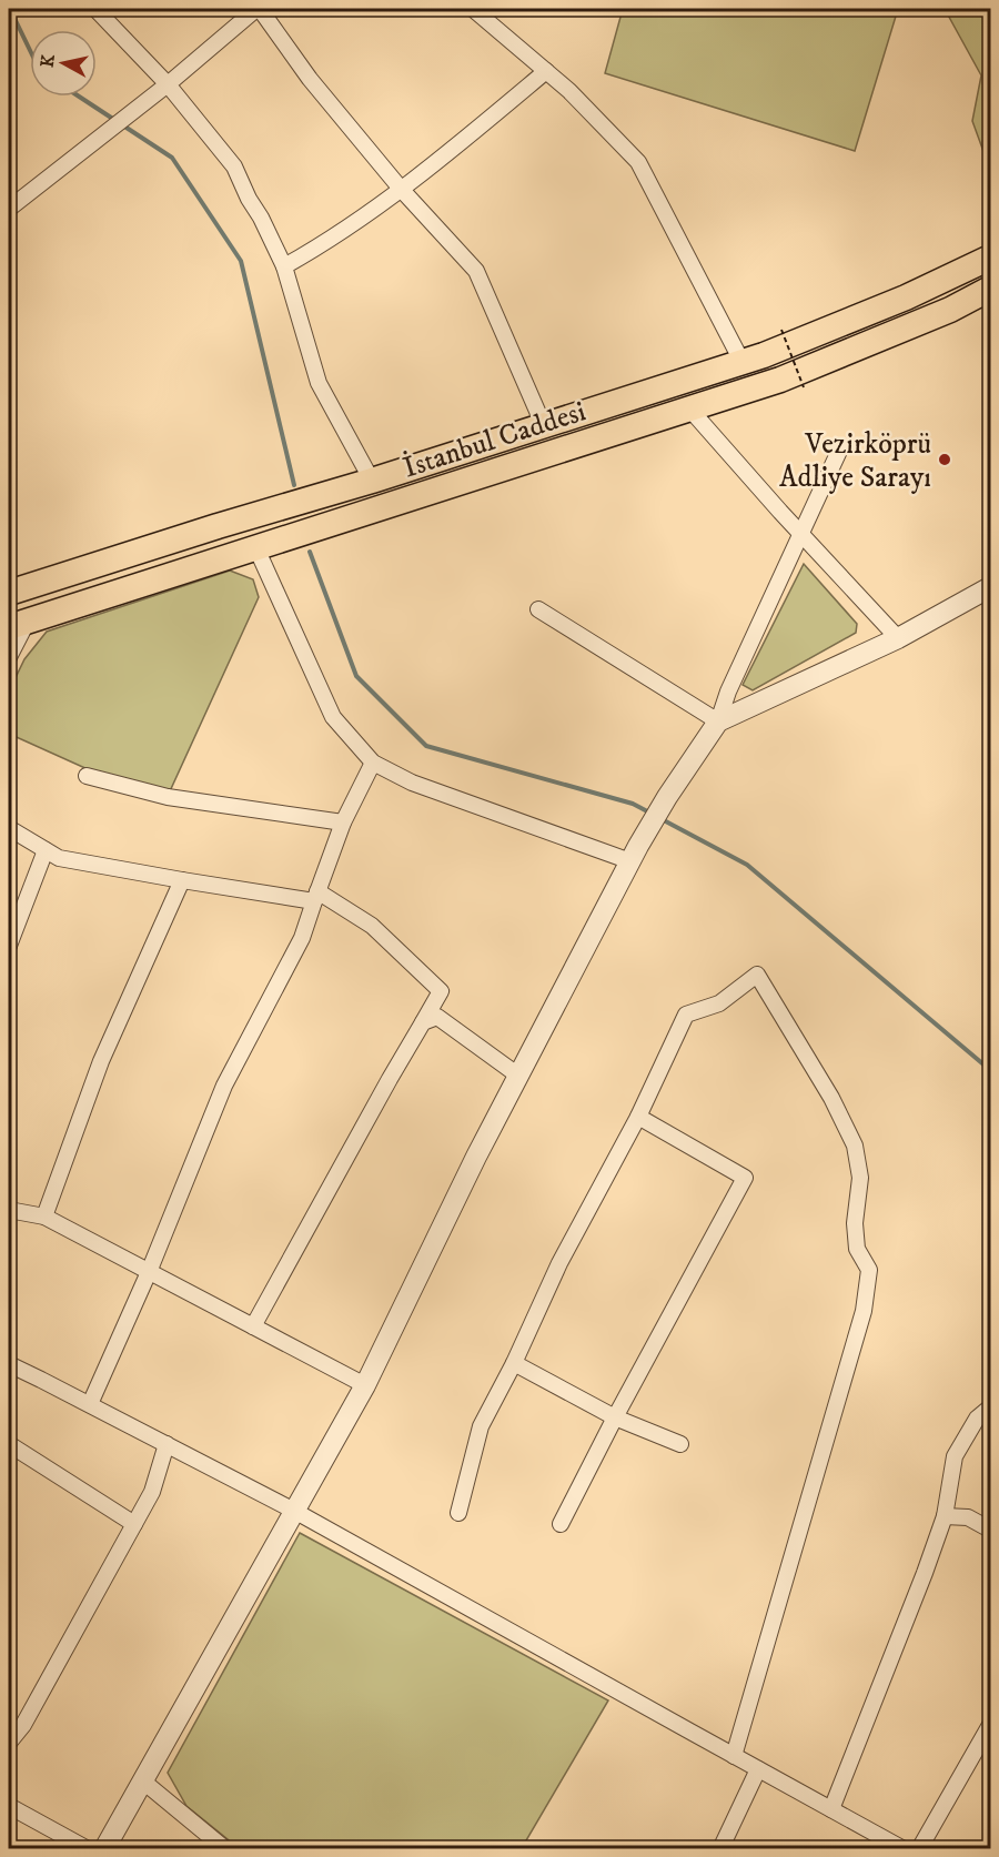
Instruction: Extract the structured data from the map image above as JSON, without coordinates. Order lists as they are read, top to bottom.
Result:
{
  "streets": {
    "main road": ["İstanbul Caddesi"]
  },
  "places": ["Vezirköprü Adliye Sarayı"],
  "north": "left"
}
